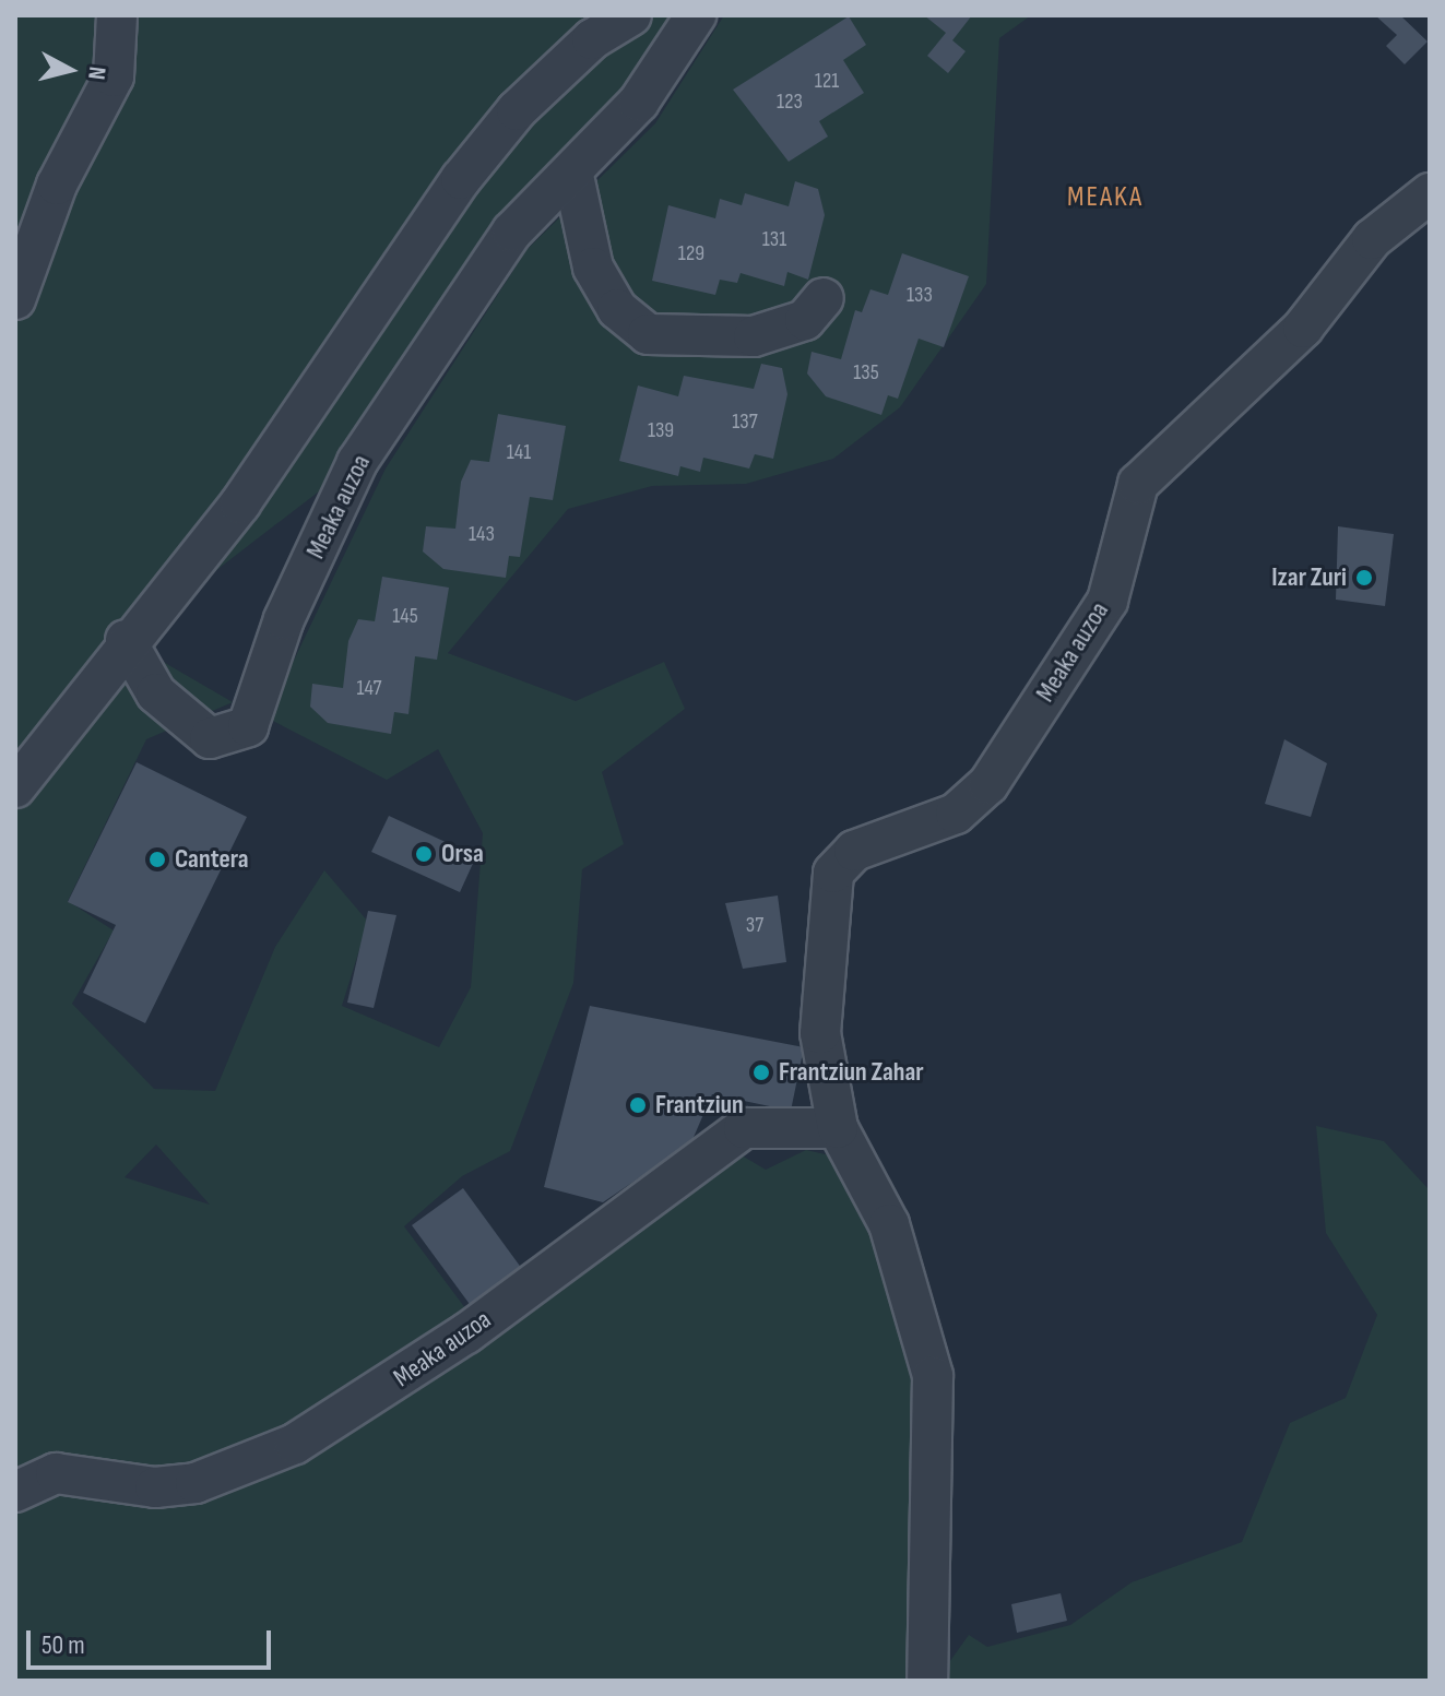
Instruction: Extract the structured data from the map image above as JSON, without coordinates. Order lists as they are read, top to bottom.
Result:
{
  "streets": {
    "street": ["Meaka auzoa"]
  },
  "districts": ["MEAKA"],
  "places": [
    "Izar Zuri",
    "Orsa",
    "Cantera",
    "Frantziun Zahar",
    "Frantziun"
  ],
  "house_numbers": [
    "121",
    "123",
    "131",
    "129",
    "133",
    "135",
    "137",
    "139",
    "141",
    "143",
    "145",
    "147",
    "37"
  ],
  "scale_bar": "50 m",
  "north": "right"
}
